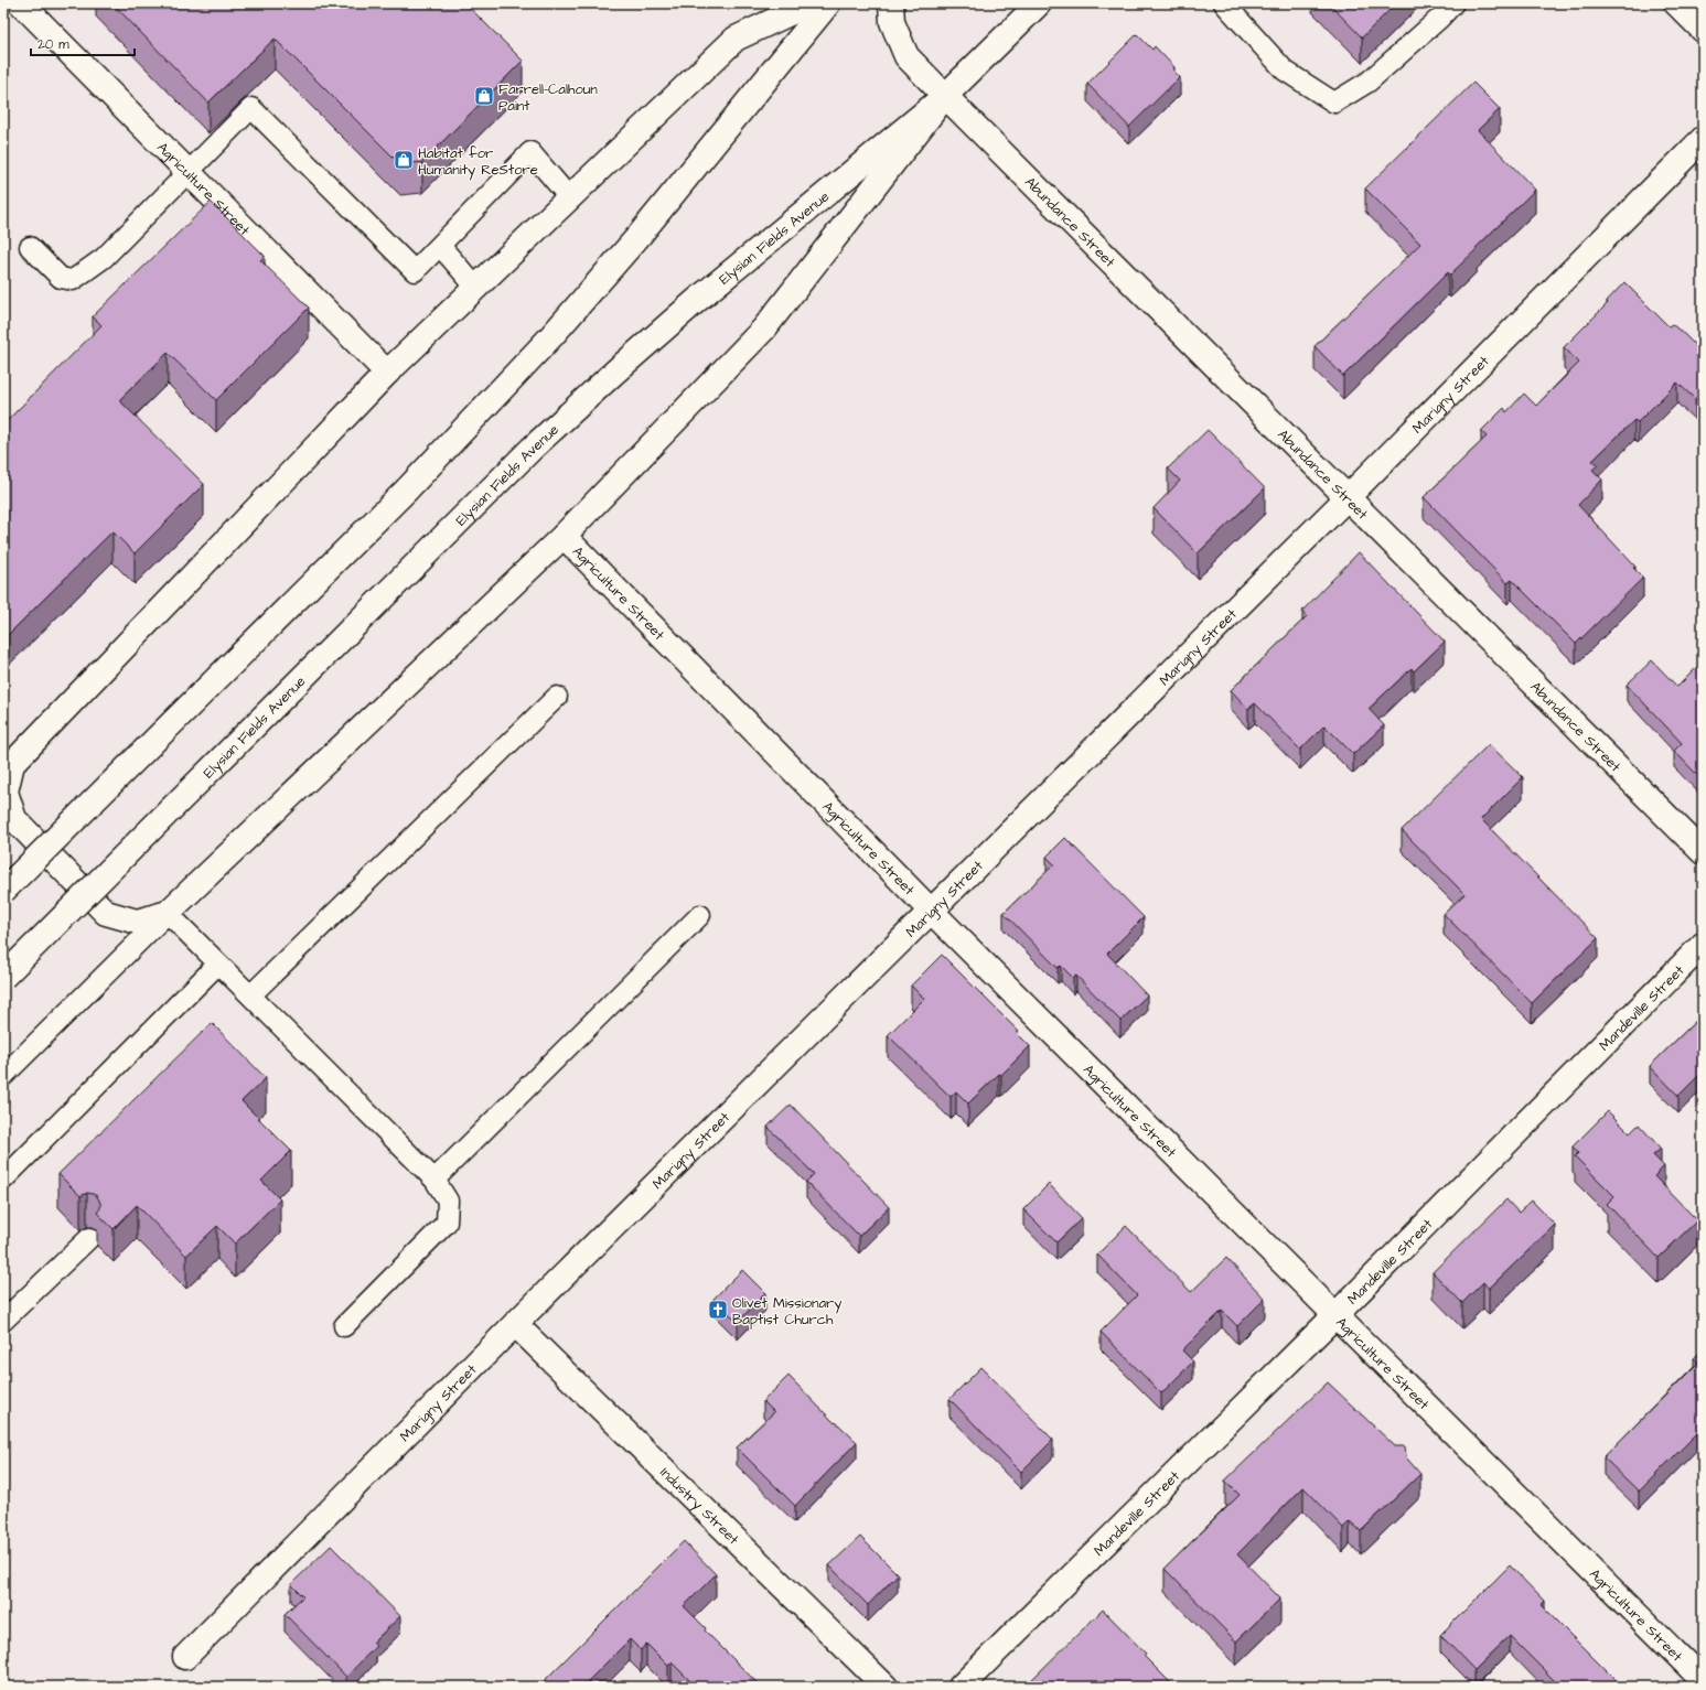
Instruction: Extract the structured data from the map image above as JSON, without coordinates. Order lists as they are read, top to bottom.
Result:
{
  "streets": {
    "street": [
      "Agriculture Street",
      "Abundance Street",
      "Elysian Fields Avenue",
      "Marigny Street",
      "Mandeville Street",
      "Industry Street"
    ]
  },
  "crossings": [
    ["Agriculture Street", "Marigny Street"],
    ["Agriculture Street", "Mandeville Street"],
    ["Abundance Street", "Elysian Fields Avenue"],
    ["Abundance Street", "Marigny Street"],
    ["Marigny Street", "Industry Street"]
  ],
  "places": {
    "shop": ["Farrell-Calhoun Paint", "Habitat for Humanity ReStore"],
    "church": ["Olivet Missionary Baptist Church"]
  },
  "scale_bar": "20 m"
}
